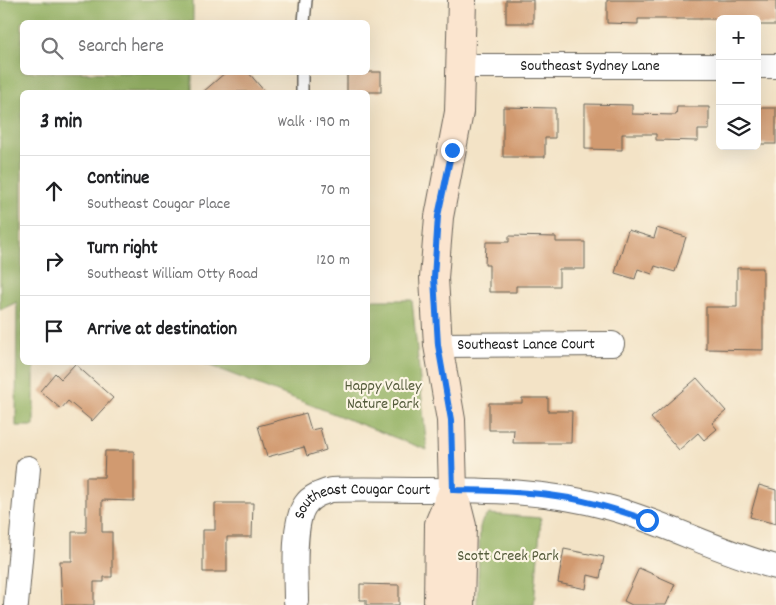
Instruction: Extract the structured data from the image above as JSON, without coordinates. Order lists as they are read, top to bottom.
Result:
{
  "streets": {
    "street": ["Southeast Sydney Lane", "Southeast Lance Court", "Southeast Cougar Court"]
  },
  "parks": ["Happy Valley Nature Park", "Scott Creek Park"],
  "page": {
    "map_buttons": ["+", "−"],
    "search": "Search here",
    "heading": ["3 min", "Walk · 190 m"],
    "list": [
      ["Continue", "Southeast Cougar Place", "70 m"],
      ["Turn right", "Southeast William Otty Road", "120 m"],
      "Arrive at destination"
    ]
  }
}
